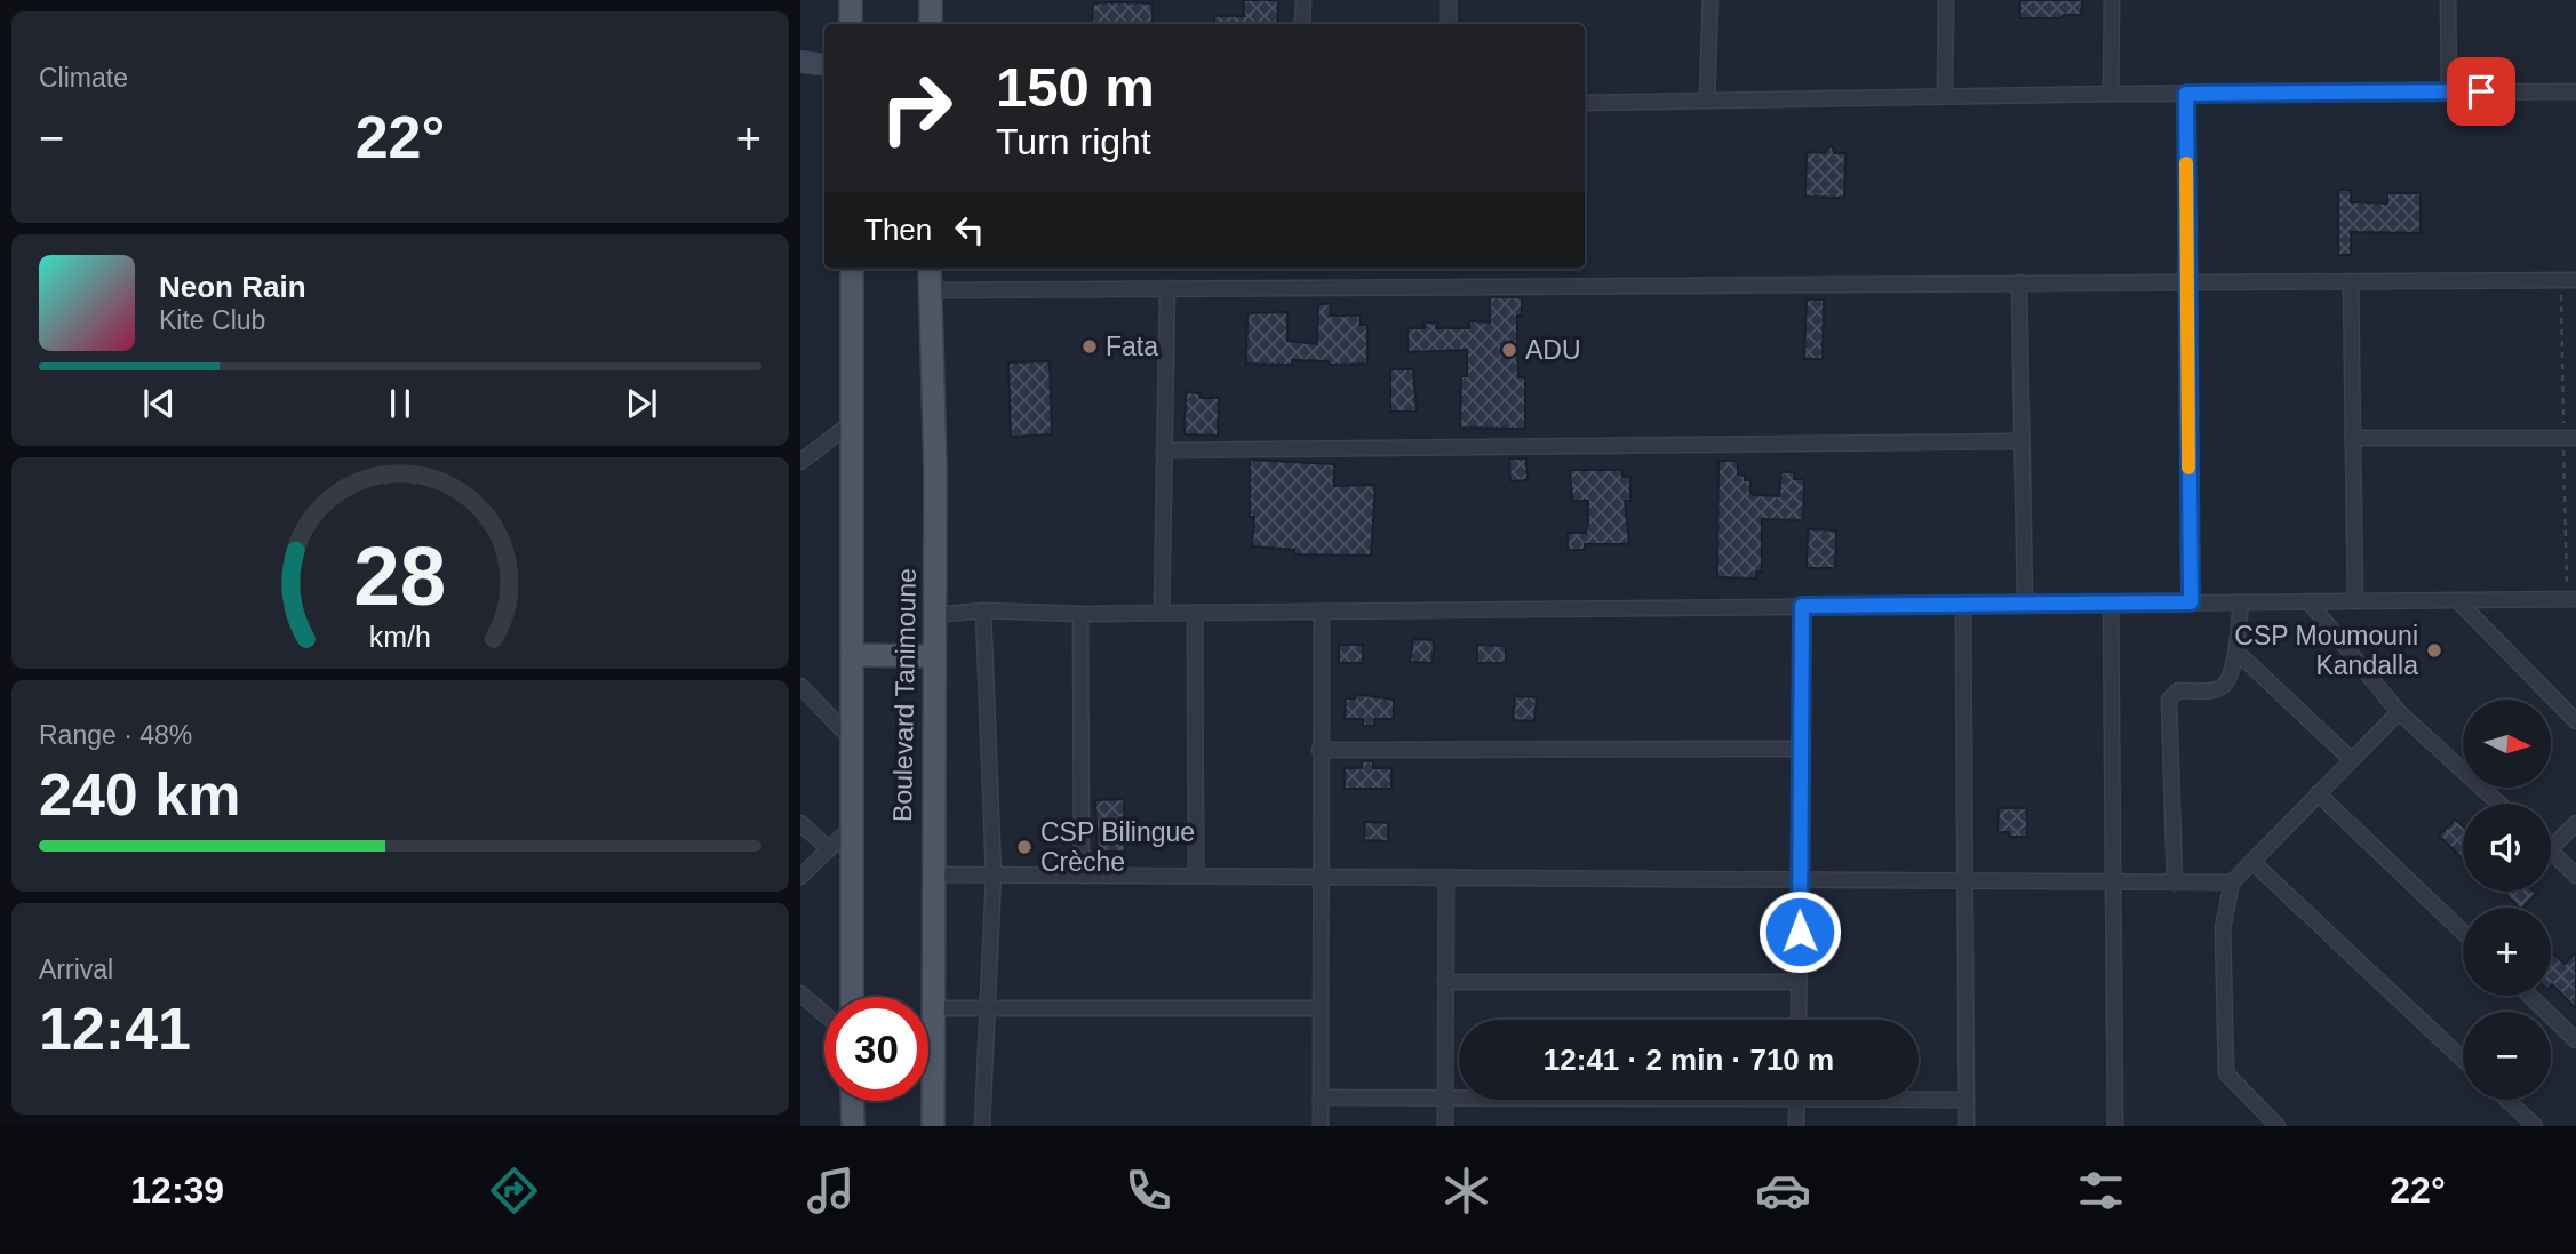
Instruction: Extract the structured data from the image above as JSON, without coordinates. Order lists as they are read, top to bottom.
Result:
{
  "streets": {
    "main road": ["Boulevard Tanimoune"]
  },
  "places": [
    "Fata",
    "ADU",
    "CSP Moumouni Kandalla",
    "CSP Bilingue Crèche"
  ],
  "north": "right",
  "page": {
    "tile": [
      "Climate",
      ["Range · 48%", "240 km"],
      ["Arrival", "12:41"]
    ],
    "turn": ["150 m", "Turn right"],
    "heat": ["−", "22°", "+"],
    "then": "Then",
    "song": ["Neon Rain", "Kite Club"],
    "map_buttons": ["+", "−"],
    "limit": "30",
    "trip": "12:41 · 2 min · 710 m",
    "tabs": ["12:39", "22°"],
    "gauge": ["28", "km/h"]
  }
}
